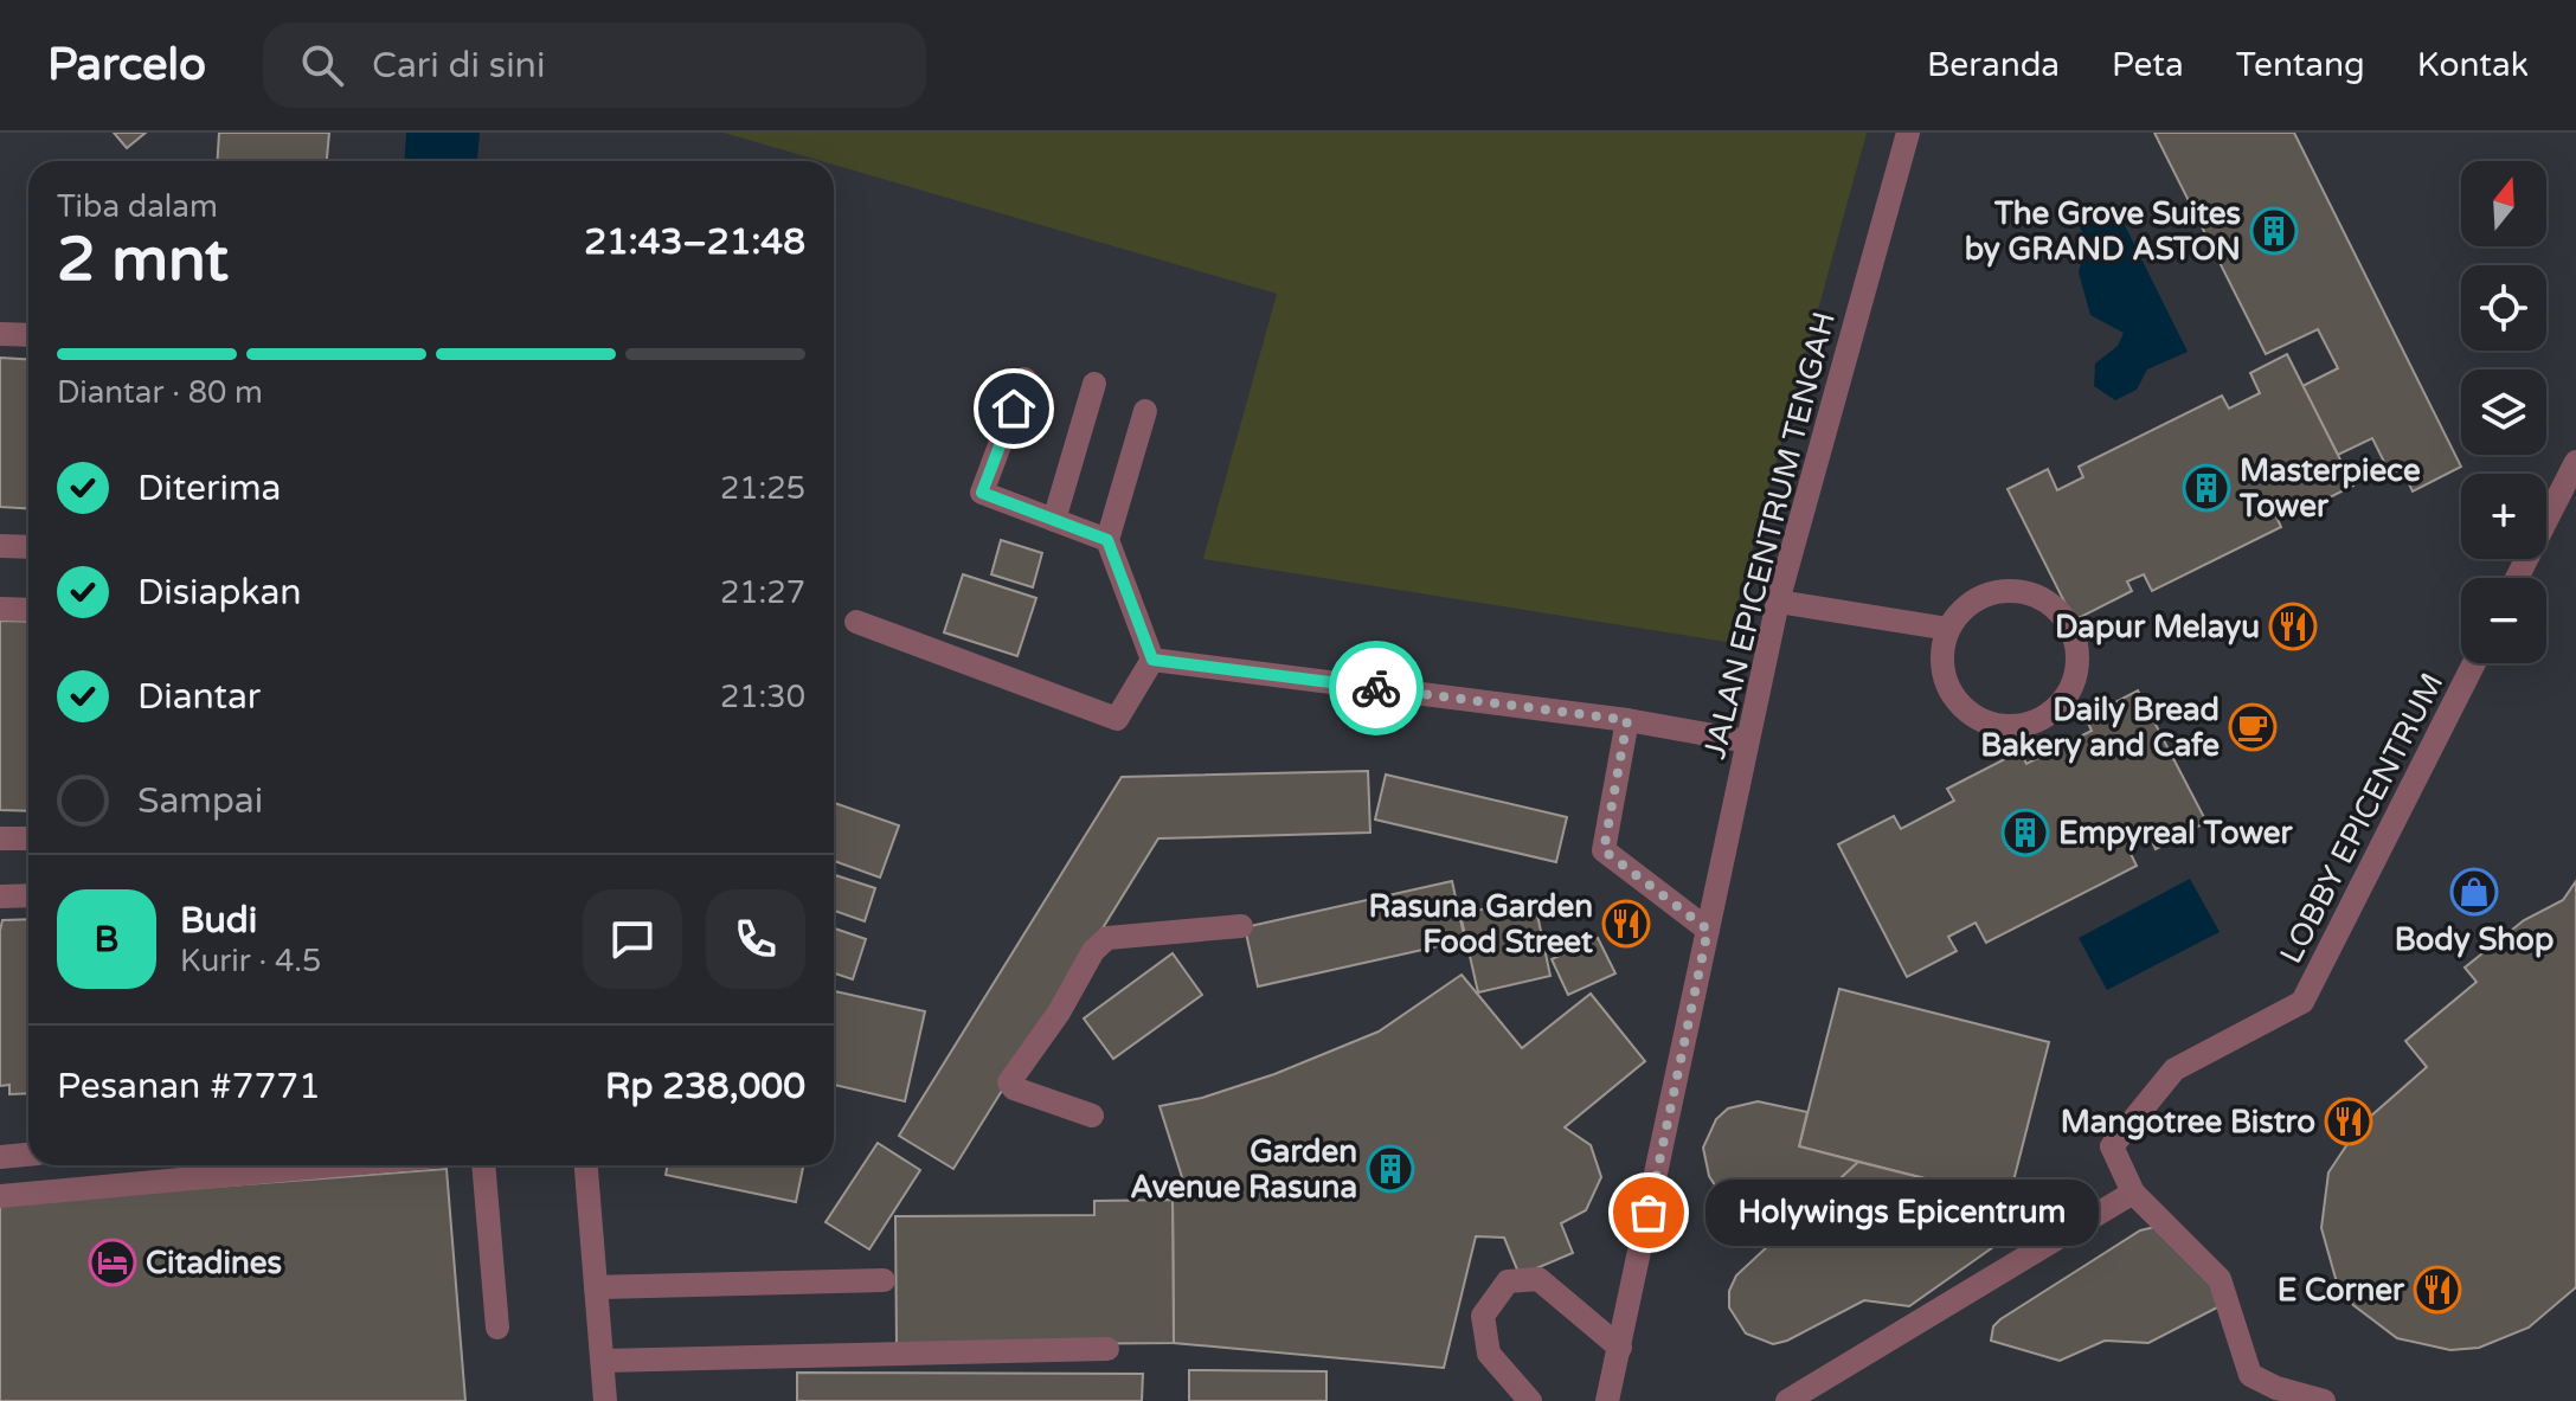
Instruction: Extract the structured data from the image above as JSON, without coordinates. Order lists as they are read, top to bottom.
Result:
{
  "streets": {
    "street": ["JALAN EPICENTRUM TENGAH", "LOBBY EPICENTRUM"]
  },
  "places": {
    "building": [
      "The Grove Suites by GRAND ASTON",
      "Masterpiece Tower",
      "Empyreal Tower",
      "Garden Avenue Rasuna"
    ],
    "restaurant": [
      "Dapur Melayu",
      "Rasuna Garden Food Street",
      "Mangotree Bistro",
      "E Corner"
    ],
    "cafe": ["Daily Bread Bakery and Cafe"],
    "shop": ["Body Shop"],
    "other": ["Holywings Epicentrum"],
    "hotel": ["Citadines"]
  },
  "north": "top",
  "page": {
    "header": "Parcelo",
    "search": "Cari di sini",
    "nav": [
      "Beranda",
      "Peta",
      "Tentang",
      "Kontak"
    ],
    "map_buttons": ["+", "−"],
    "heading": ["2 mnt", "Tiba dalam", "21:43–21:48"],
    "panel": [
      "Budi",
      "Kurir · 4.5",
      "Pesanan #7771",
      "Rp 238,000"
    ],
    "bar": "Diantar · 80 m",
    "list": [
      ["Diterima", "21:25"],
      ["Disiapkan", "21:27"],
      ["Diantar", "21:30"],
      "Sampai"
    ],
    "round": "B",
    "bubble": "Holywings Epicentrum"
  }
}
